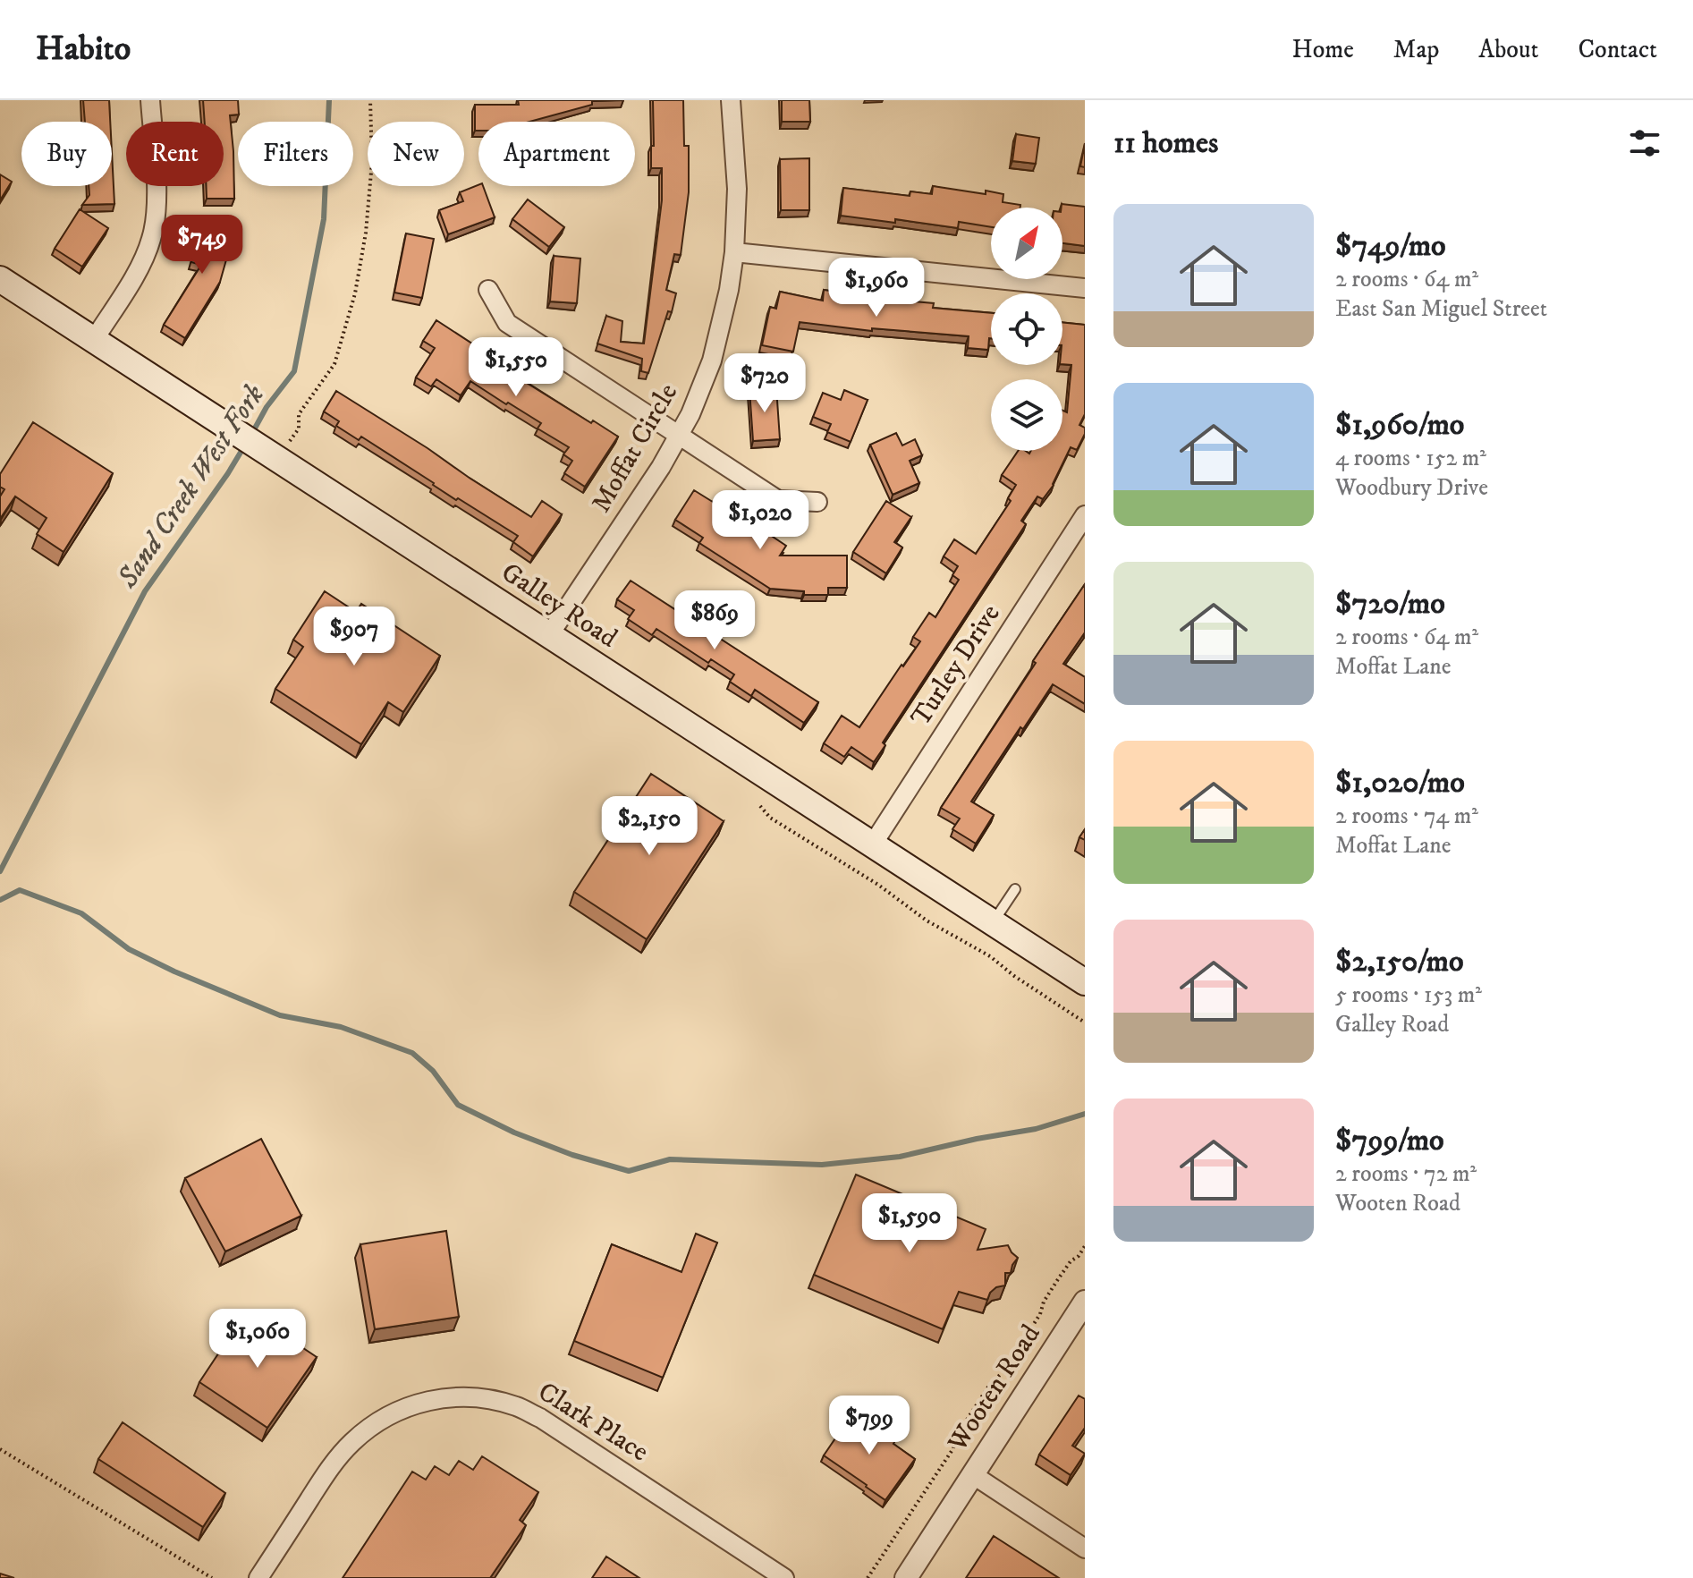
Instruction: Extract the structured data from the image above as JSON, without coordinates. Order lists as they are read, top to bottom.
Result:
{
  "streets": {
    "main road": ["Galley Road"],
    "street": [
      "Moffat Circle",
      "Turley Drive",
      "Wooten Road",
      "Clark Place"
    ]
  },
  "crossings": [
    ["Moffat Circle", "Galley Road"],
    ["Galley Road", "Turley Drive"]
  ],
  "water": ["Sand Creek West Fork"],
  "north": "top right",
  "page": {
    "header": "Habito",
    "nav": [
      "Home",
      "Map",
      "About",
      "Contact"
    ],
    "heading": "11 homes",
    "chip": [
      "Buy",
      "Rent",
      "Filters",
      "New",
      "Apartment"
    ],
    "list": [
      {
        "name": "$749/mo",
        "note": "2 rooms · 64 m² · East San Miguel Street"
      },
      {
        "name": "$1,960/mo",
        "note": "4 rooms · 152 m² · Woodbury Drive"
      },
      {
        "name": "$720/mo",
        "note": "2 rooms · 64 m² · Moffat Lane"
      },
      {
        "name": "$1,020/mo",
        "note": "2 rooms · 74 m² · Moffat Lane"
      },
      {
        "name": "$2,150/mo",
        "note": "5 rooms · 153 m² · Galley Road"
      },
      {
        "name": "$799/mo",
        "note": "2 rooms · 72 m² · Wooten Road"
      }
    ],
    "price": [
      "$749",
      "$1,960",
      "$1,550",
      "$720",
      "$1,020",
      "$869",
      "$907",
      "$2,150",
      "$1,590",
      "$1,060",
      "$799"
    ]
  }
}
